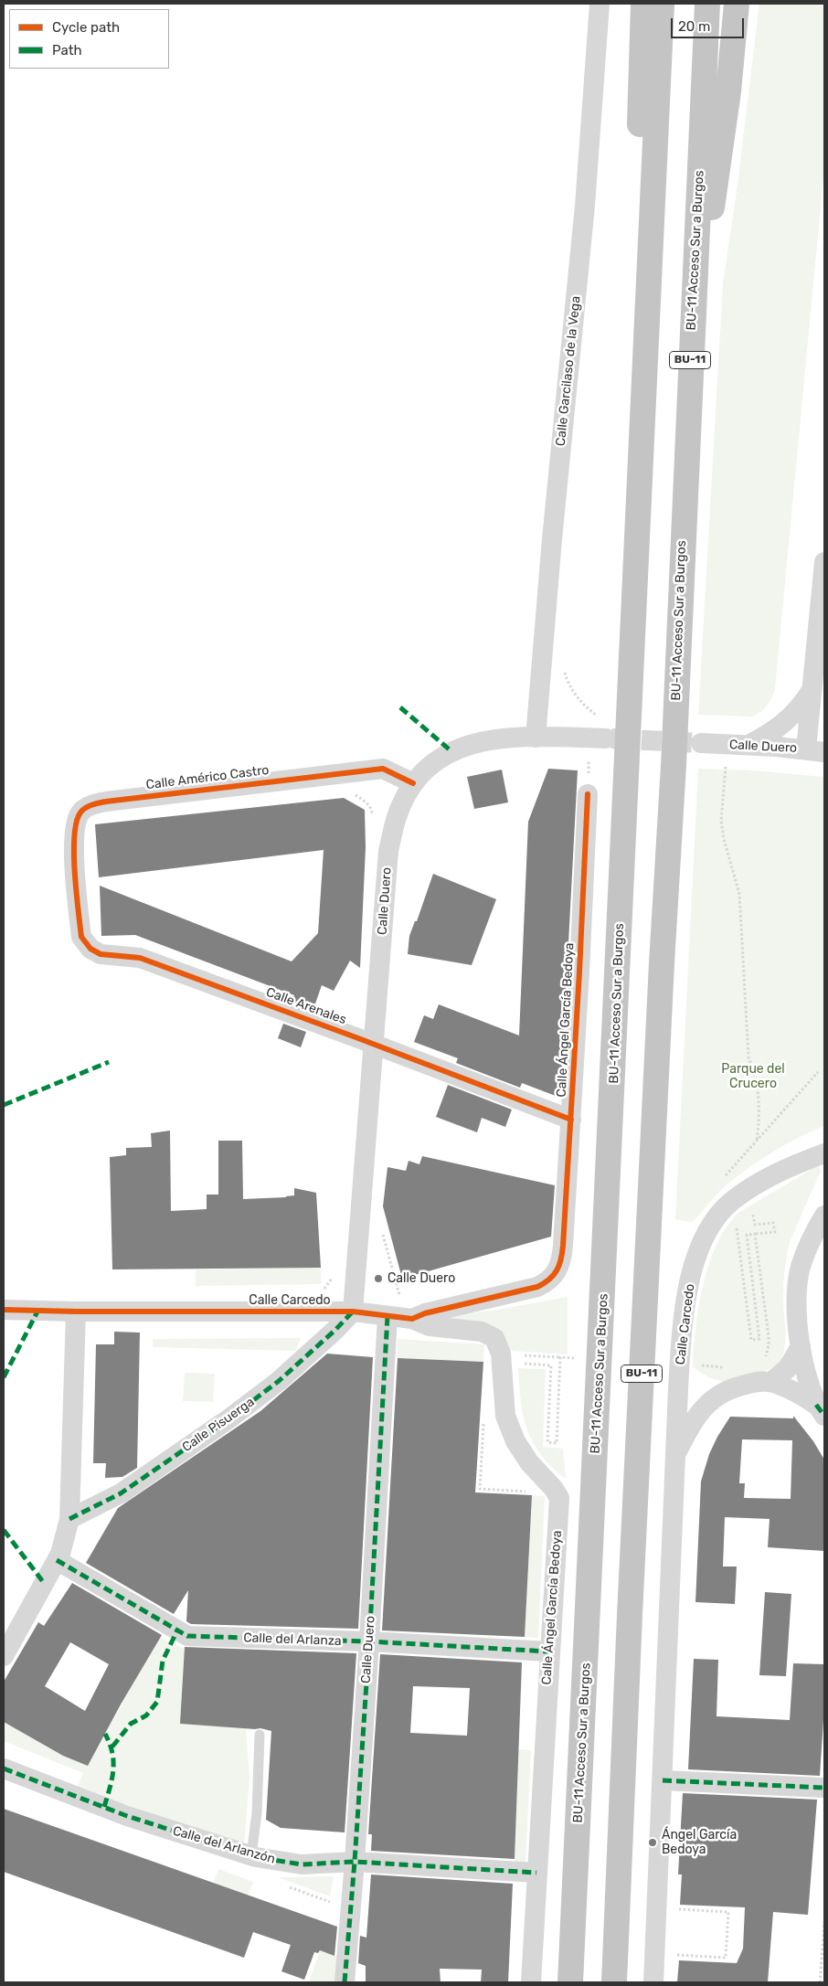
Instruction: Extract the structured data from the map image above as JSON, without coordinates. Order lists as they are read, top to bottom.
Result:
{
  "streets": {
    "highway": ["BU-11 Acceso Sur a Burgos", "BU-11"],
    "street": [
      "Calle Garcilaso de la Vega",
      "Calle Duero",
      "Calle Américo Castro",
      "Calle Arenales",
      "Calle Ángel García Bedoya",
      "Calle Carcedo",
      "Calle Pisuerga",
      "Calle del Arlanza",
      "Calle del Arlanzón"
    ]
  },
  "crossings": [
    ["Calle Garcilaso de la Vega", "Calle Duero"],
    ["Calle Duero", "Calle Américo Castro"],
    ["Calle Duero", "Calle Arenales"],
    ["Calle Duero", "Calle Carcedo"],
    ["Calle Duero", "Calle Pisuerga"],
    ["Calle Duero", "Calle del Arlanza"],
    ["Calle Duero", "Calle del Arlanzón"],
    ["Calle Américo Castro", "Calle Arenales"],
    ["Calle Arenales", "Calle Ángel García Bedoya"],
    ["Calle Ángel García Bedoya", "Calle Carcedo"],
    ["Calle Ángel García Bedoya", "Calle del Arlanza"],
    ["Calle Ángel García Bedoya", "Calle del Arlanzón"],
    ["Calle Carcedo", "Calle Pisuerga"]
  ],
  "parks": ["Parque del Crucero"],
  "places": ["Calle Duero", "Ángel García Bedoya"],
  "legend": ["Cycle path", "Path"],
  "scale_bar": "20 m"
}
